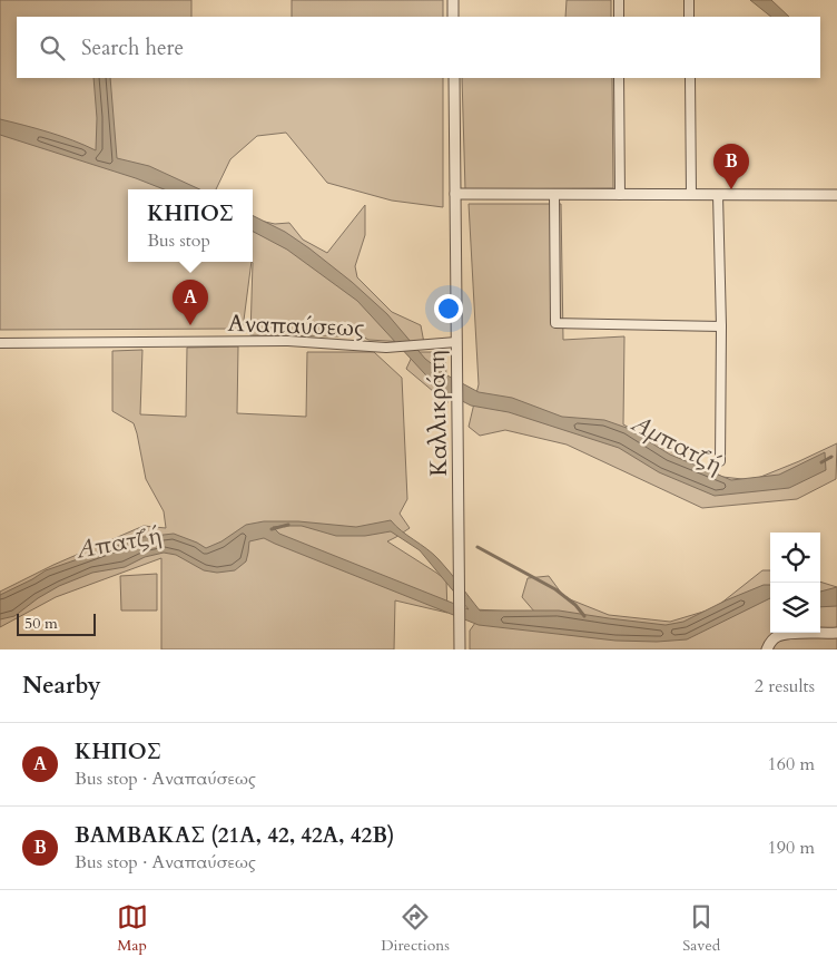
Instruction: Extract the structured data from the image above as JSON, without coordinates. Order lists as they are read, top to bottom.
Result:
{
  "streets": {
    "street": ["Αναπαύσεως", "Καλλικράτη"]
  },
  "crossings": [
    ["Αναπαύσεως", "Καλλικράτη"]
  ],
  "water": ["Αμπατζή", "Απατζή"],
  "scale_bar": "50 m",
  "page": {
    "search": "Search here",
    "pins": ["B", "A"],
    "popup": ["ΚΗΠΟΣ", "Bus stop"],
    "scale": "50 m",
    "heading": ["Nearby", "2 results"],
    "list": [
      {
        "mark": "A",
        "name": "ΚΗΠΟΣ",
        "note": "Bus stop · Αναπαύσεως",
        "value": "160 m"
      },
      {
        "mark": "B",
        "name": "ΒΑΜΒΑΚΑΣ (21Α, 42, 42Α, 42Β)",
        "note": "Bus stop · Αναπαύσεως",
        "value": "190 m"
      }
    ],
    "nav": ["Map", "Directions", "Saved"]
  }
}
